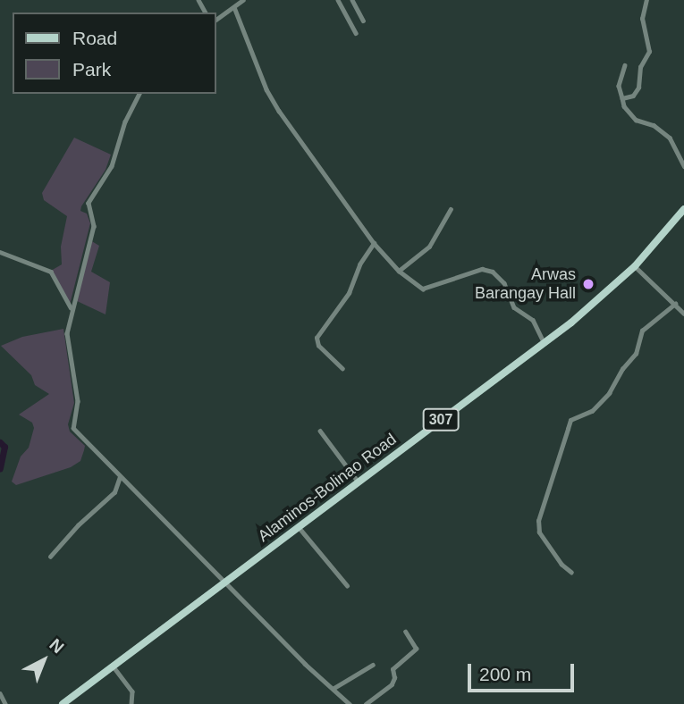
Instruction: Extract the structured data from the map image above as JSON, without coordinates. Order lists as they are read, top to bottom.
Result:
{
  "streets": {
    "main road": ["307", "Alaminos-Bolinao Road"]
  },
  "places": ["Arwas Barangay Hall"],
  "legend": ["Road", "Park"],
  "scale_bar": "200 m",
  "north": "top right"
}
